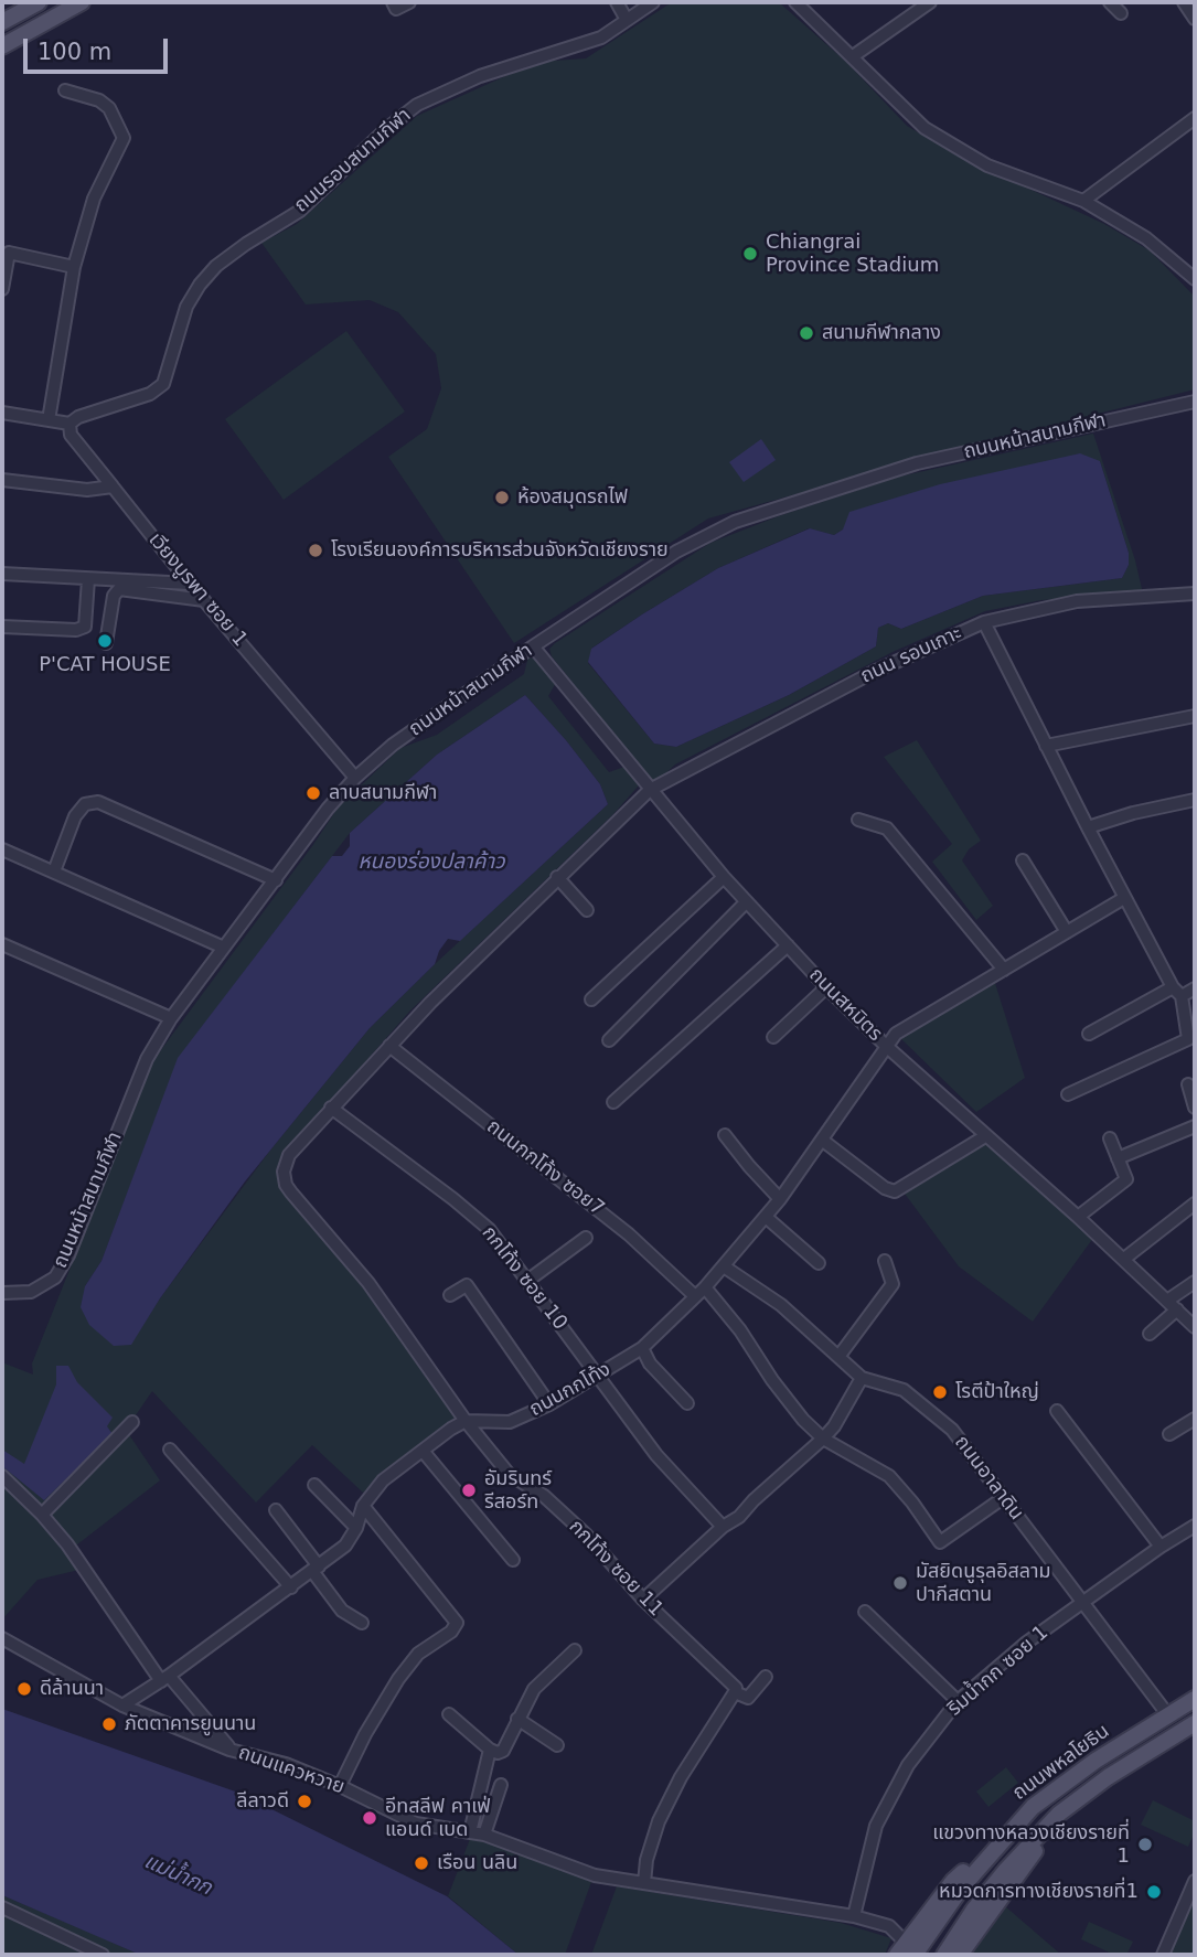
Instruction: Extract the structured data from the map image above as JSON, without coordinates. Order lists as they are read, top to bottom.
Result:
{
  "streets": {
    "main road": ["ถนนพหลโยธิน"],
    "street": [
      "ถนนรอบสนามกีฬา",
      "ถนนหน้าสนามกีฬา",
      "เวียงบูรพา ซอย 1",
      "ถนน รอบเกาะ",
      "ถนนสหมิตร",
      "ถนนกกโท้ง ซอย7",
      "กกโท้ง ซอย 10",
      "ถนนกกโท้ง",
      "ถนนอาลาดิน",
      "กกโท้ง ซอย 11",
      "ริมน้ำกก ซอย 1",
      "ถนนแควหวาย"
    ]
  },
  "crossings": [
    ["ถนนหน้าสนามกีฬา", "เวียงบูรพา ซอย 1"],
    ["ถนนหน้าสนามกีฬา", "ถนนสหมิตร"],
    ["ถนน รอบเกาะ", "ถนนสหมิตร"],
    ["ถนน รอบเกาะ", "ถนนกกโท้ง ซอย7"],
    ["ถนน รอบเกาะ", "กกโท้ง ซอย 10"],
    ["ถนน รอบเกาะ", "กกโท้ง ซอย 11"],
    ["ถนนสหมิตร", "ถนนกกโท้ง"],
    ["ถนนกกโท้ง ซอย7", "ถนนกกโท้ง"],
    ["ถนนกกโท้ง ซอย7", "ถนนอาลาดิน"],
    ["กกโท้ง ซอย 10", "ถนนกกโท้ง"],
    ["กกโท้ง ซอย 10", "กกโท้ง ซอย 11"],
    ["ถนนกกโท้ง", "ถนนอาลาดิน"],
    ["ถนนกกโท้ง", "กกโท้ง ซอย 11"],
    ["ถนนอาลาดิน", "ริมน้ำกก ซอย 1"],
    ["ถนนอาลาดิน", "ถนนพหลโยธิน"],
    ["ริมน้ำกก ซอย 1", "ถนนแควหวาย"],
    ["ถนนพหลโยธิน", "ถนนแควหวาย"]
  ],
  "water": ["หนองร่องปลาค้าว", "แม่น้ำกก"],
  "places": [
    "Chiangrai Province Stadium",
    "สนามกีฬากลาง",
    "ห้องสมุดรถไฟ",
    "โรงเรียนองค์การบริหารส่วนจังหวัดเชียงราย",
    "P'CAT HOUSE",
    "ลาบสนามกีฬา",
    "โรตีป้าใหญ่",
    "อัมรินทร์ รีสอร์ท",
    "มัสยิดนูรุลอิสลาม ปากีสตาน",
    "ดีล้านนา",
    "ภัตตาคารยูนนาน",
    "ลีลาวดี",
    "อีทสลีฟ คาเฟ่ แอนด์ เบด",
    "แขวงทางหลวงเชียงรายที่ 1",
    "เรือน นลิน",
    "หมวดการทางเชียงรายที่1"
  ],
  "scale_bar": "100 m"
}
